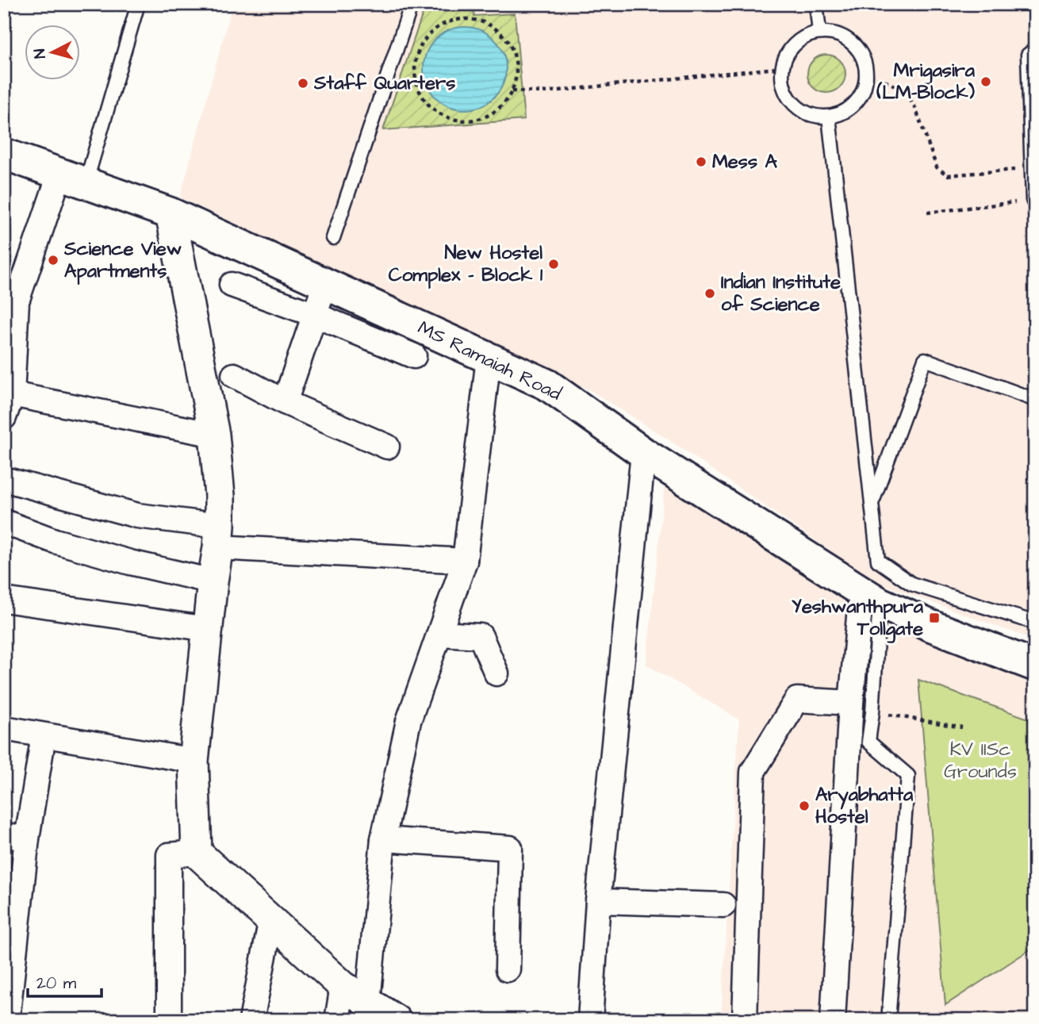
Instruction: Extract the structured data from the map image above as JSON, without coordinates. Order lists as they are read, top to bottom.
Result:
{
  "streets": {
    "main road": ["MS Ramaiah Road"]
  },
  "parks": ["KV IISc Grounds"],
  "places": {
    "other": [
      "Mrigasira (LM-Block)",
      "Staff Quarters",
      "Mess A",
      "Science View Apartments",
      "New Hostel Complex - Block 1",
      "Indian Institute of Science",
      "Aryabhatta Hostel"
    ],
    "transit": ["Yeshwanthpura Tollgate"]
  },
  "scale_bar": "20 m",
  "north": "left"
}
